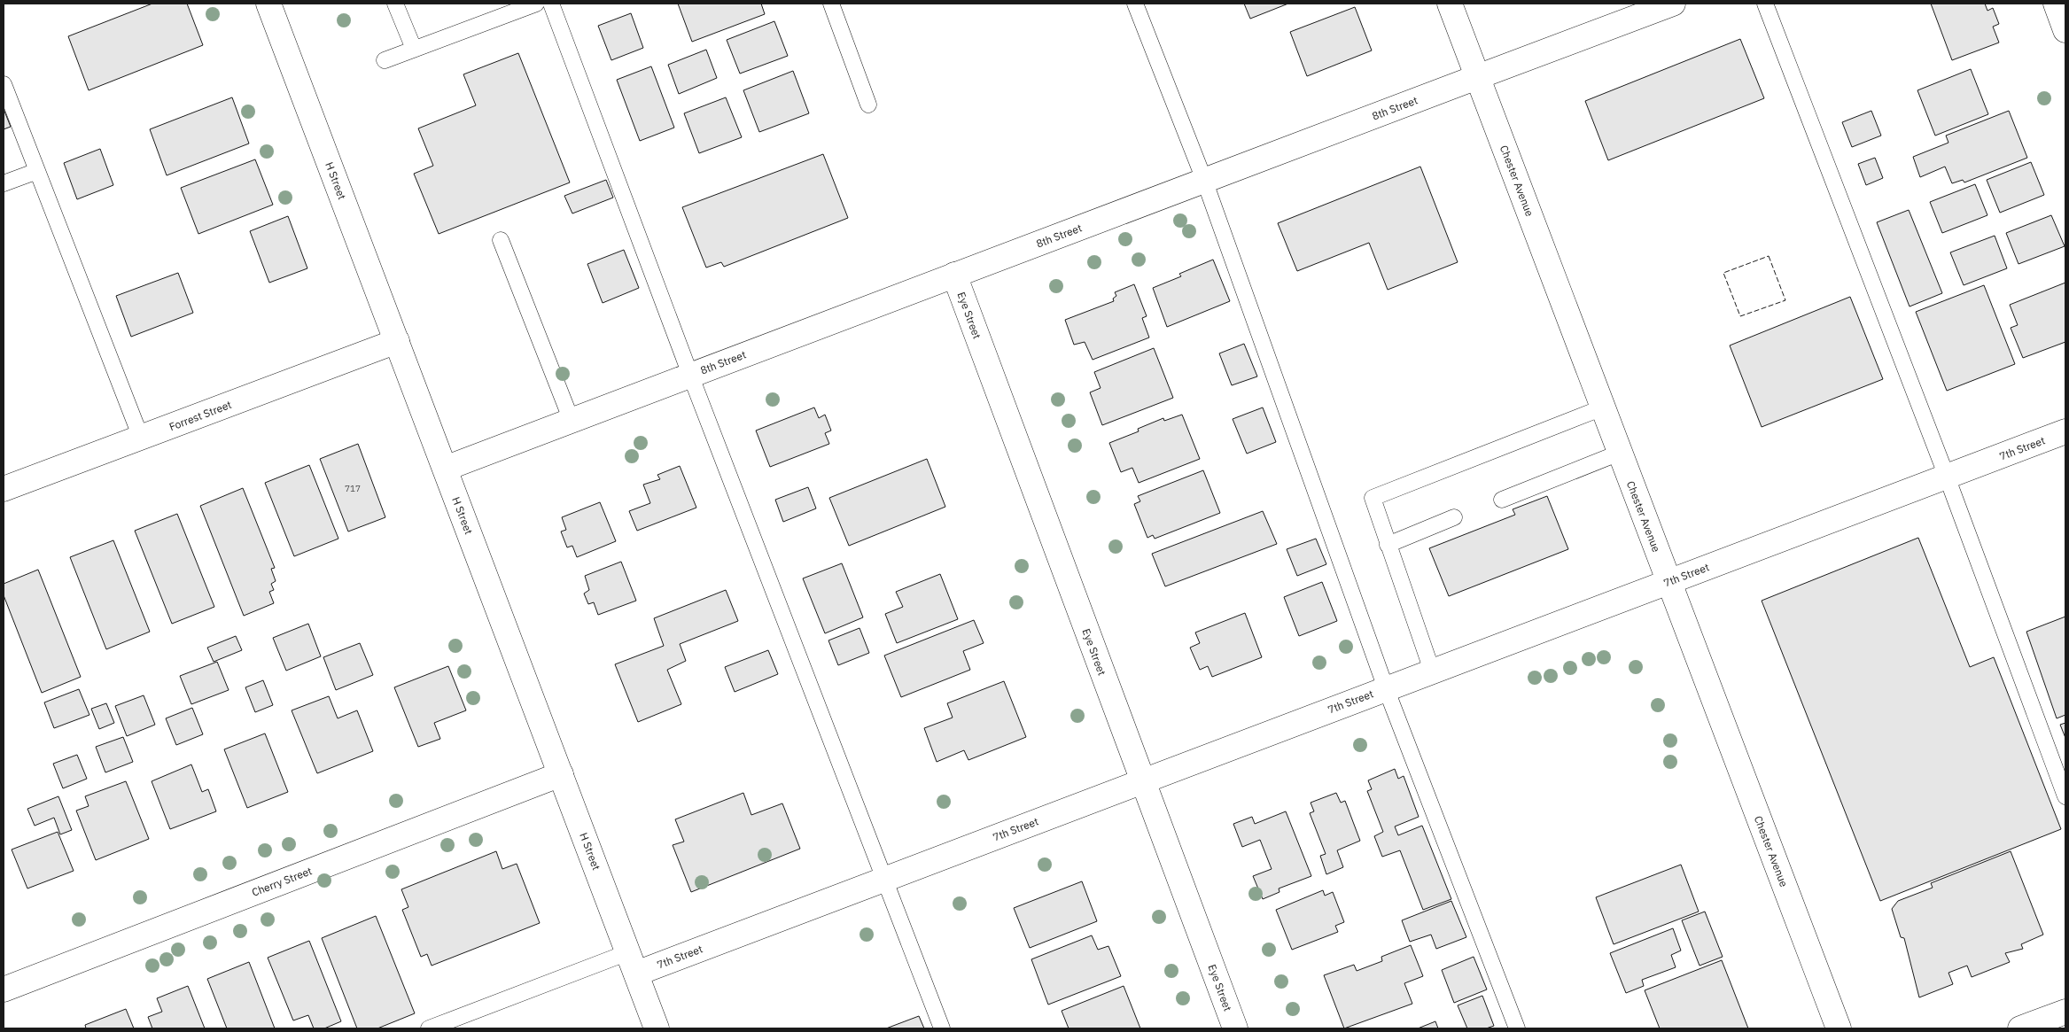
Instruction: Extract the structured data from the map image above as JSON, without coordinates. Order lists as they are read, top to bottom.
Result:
{
  "streets": {
    "street": [
      "8th Street",
      "H Street",
      "Chester Avenue",
      "Eye Street",
      "Forrest Street",
      "7th Street",
      "Cherry Street"
    ]
  },
  "crossings": [
    ["8th Street", "H Street"],
    ["8th Street", "Chester Avenue"],
    ["8th Street", "Eye Street"],
    ["H Street", "Forrest Street"],
    ["H Street", "7th Street"],
    ["H Street", "Cherry Street"],
    ["Chester Avenue", "7th Street"],
    ["Eye Street", "7th Street"]
  ],
  "house_numbers": ["717"]
}
